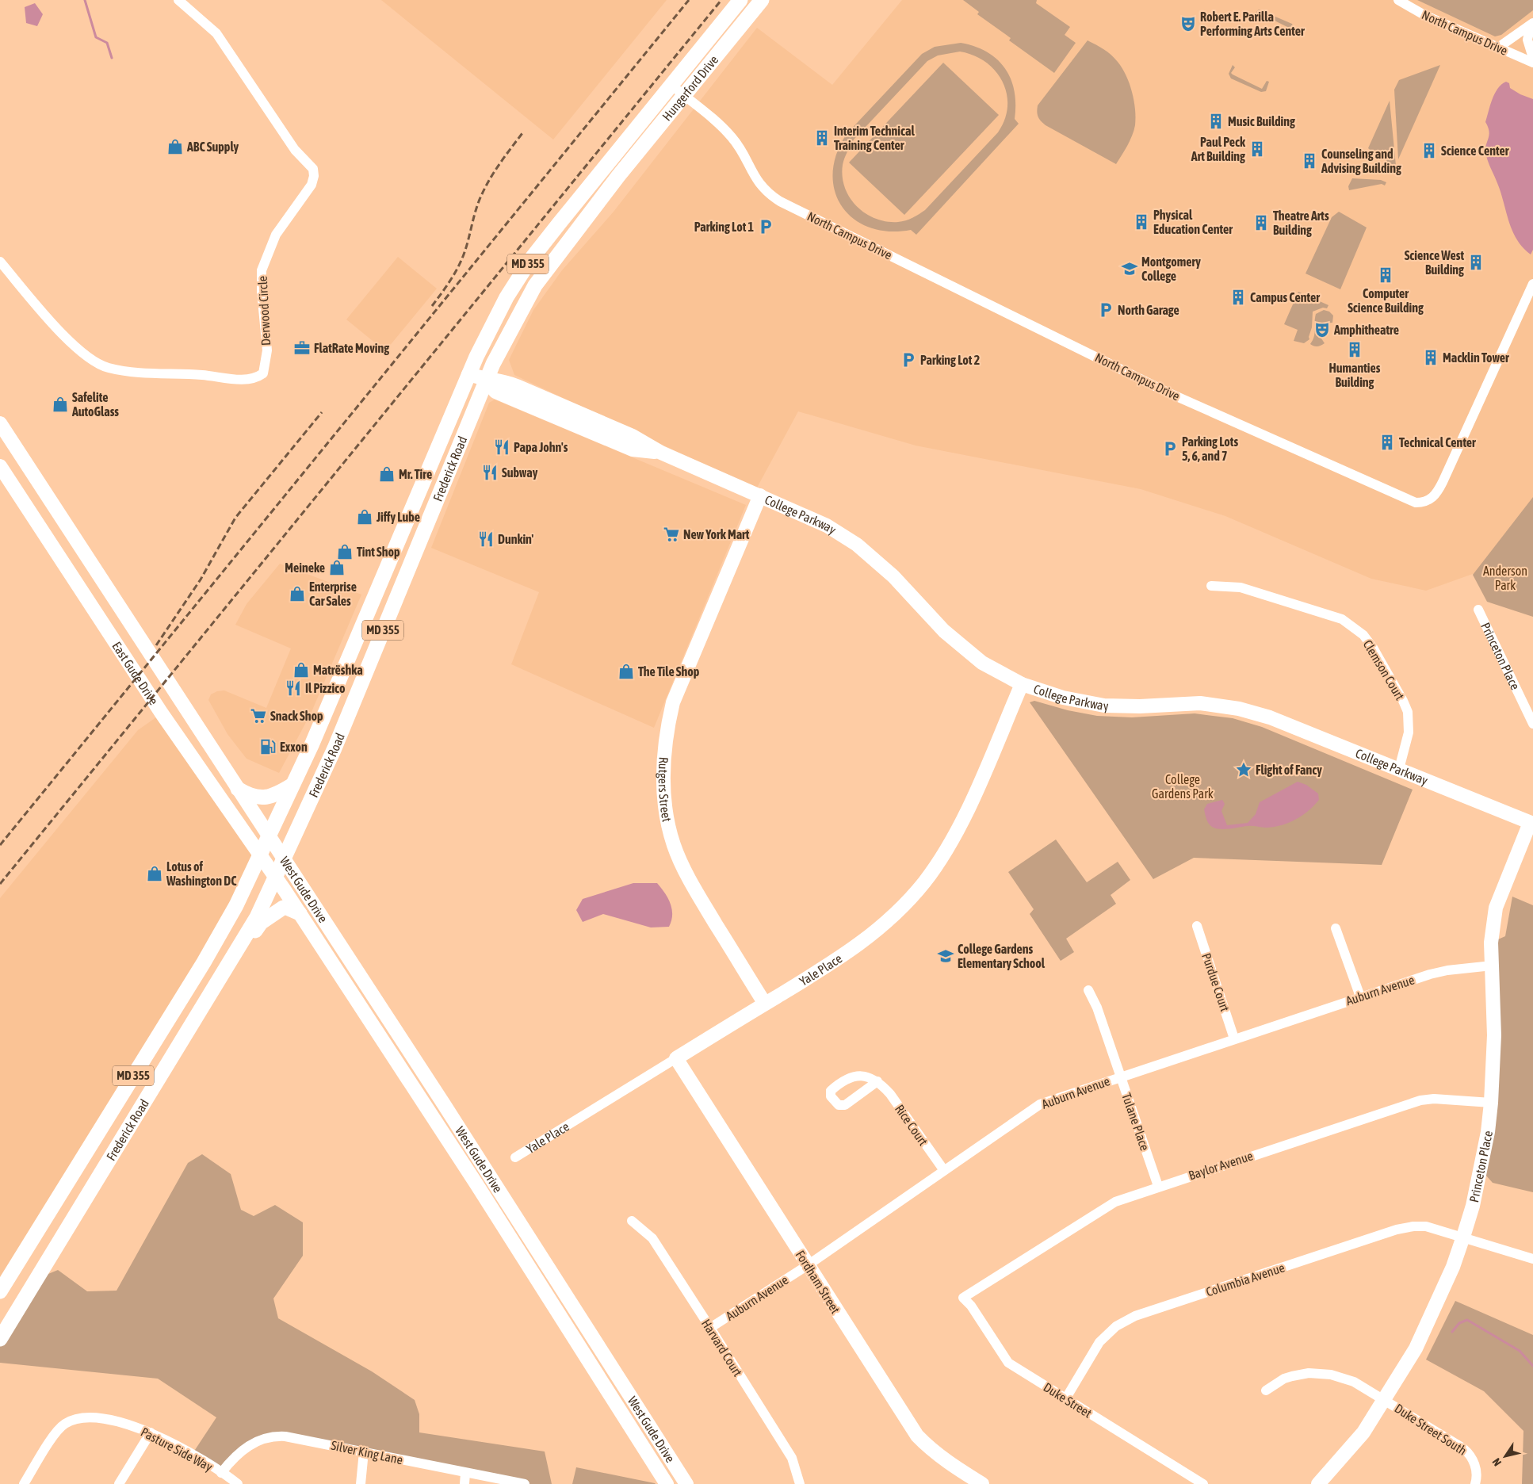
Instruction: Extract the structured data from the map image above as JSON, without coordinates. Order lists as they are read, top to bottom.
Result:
{
  "streets": {
    "main road": ["Hungerford Drive", "MD 355", "Frederick Road"],
    "street": [
      "North Campus Drive",
      "Derwood Circle",
      "College Parkway",
      "Princeton Place",
      "Clemson Court",
      "East Gude Drive",
      "Rutgers Street",
      "West Gude Drive",
      "Yale Place",
      "Purdue Court",
      "Auburn Avenue",
      "Tulane Place",
      "Rice Court",
      "Baylor Avenue",
      "Columbia Avenue",
      "Fordham Street",
      "Harvard Court",
      "Duke Street",
      "Duke Street South",
      "Pasture Side Way",
      "Silver King Lane"
    ]
  },
  "crossings": [
    ["North Campus Drive", "Hungerford Drive"],
    ["Hungerford Drive", "Frederick Road"],
    ["Frederick Road", "College Parkway"],
    ["Frederick Road", "East Gude Drive"],
    ["Frederick Road", "West Gude Drive"],
    ["College Parkway", "Princeton Place"],
    ["College Parkway", "Clemson Court"],
    ["College Parkway", "Rutgers Street"],
    ["College Parkway", "Yale Place"],
    ["Princeton Place", "Auburn Avenue"],
    ["Princeton Place", "Baylor Avenue"],
    ["Princeton Place", "Columbia Avenue"],
    ["Princeton Place", "Duke Street South"],
    ["East Gude Drive", "West Gude Drive"],
    ["Rutgers Street", "Yale Place"],
    ["Yale Place", "Fordham Street"],
    ["Purdue Court", "Auburn Avenue"],
    ["Auburn Avenue", "Tulane Place"],
    ["Auburn Avenue", "Rice Court"],
    ["Auburn Avenue", "Fordham Street"],
    ["Auburn Avenue", "Harvard Court"],
    ["Tulane Place", "Baylor Avenue"],
    ["Baylor Avenue", "Duke Street"],
    ["Columbia Avenue", "Duke Street"],
    ["Pasture Side Way", "Silver King Lane"]
  ],
  "parks": ["Anderson Park", "College Gardens Park"],
  "places": {
    "theatre": ["Robert E. Parilla Performing Arts Center", "Amphitheatre"],
    "building": [
      "Music Building",
      "Interim Technical Training Center",
      "Paul Peck Art Building",
      "Science Center",
      "Counseling and Advising Building",
      "Physical Education Center",
      "Theatre Arts Building",
      "Science West Building",
      "Computer Science Building",
      "Campus Center",
      "Humanties Building",
      "Macklin Tower",
      "Technical Center"
    ],
    "shop": [
      "ABC Supply",
      "Safelite AutoGlass",
      "Mr. Tire",
      "Jiffy Lube",
      "Tint Shop",
      "Meineke",
      "Enterprise Car Sales",
      "Matrëshka",
      "The Tile Shop",
      "Lotus of Washington DC"
    ],
    "parking": [
      "Parking Lot 1",
      "North Garage",
      "Parking Lot 2",
      "Parking Lots 5, 6, and 7"
    ],
    "school or university": ["Montgomery College", "College Gardens Elementary School"],
    "office": ["FlatRate Moving"],
    "restaurant": [
      "Papa John's",
      "Subway",
      "Dunkin'",
      "Il Pizzico"
    ],
    "supermarket": ["New York Mart", "Snack Shop"],
    "fuel station": ["Exxon"],
    "place": ["Flight of Fancy"]
  },
  "north": "bottom left"
}
